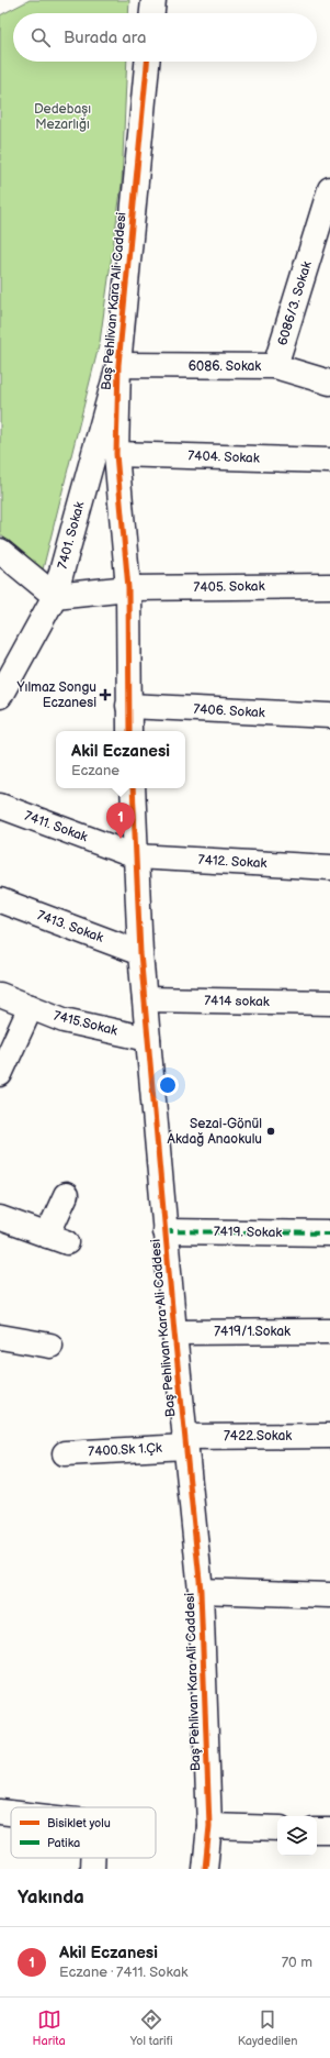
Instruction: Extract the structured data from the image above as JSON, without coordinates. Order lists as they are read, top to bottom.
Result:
{
  "streets": {
    "street": [
      "Baş Pehlivan Kara Ali Caddesi",
      "6086/3. Sokak",
      "6086. Sokak",
      "7404. Sokak",
      "7401. Sokak",
      "7405. Sokak",
      "7406. Sokak",
      "7411. Sokak",
      "7412. Sokak",
      "7413. Sokak",
      "7414 sokak",
      "7415.Sokak",
      "7419. Sokak",
      "7419/1.Sokak",
      "7422.Sokak",
      "7400.Sk 1.Çk"
    ]
  },
  "crossings": [
    ["Baş Pehlivan Kara Ali Caddesi", "6086. Sokak"],
    ["Baş Pehlivan Kara Ali Caddesi", "7404. Sokak"],
    ["Baş Pehlivan Kara Ali Caddesi", "7401. Sokak"],
    ["Baş Pehlivan Kara Ali Caddesi", "7405. Sokak"],
    ["Baş Pehlivan Kara Ali Caddesi", "7406. Sokak"],
    ["Baş Pehlivan Kara Ali Caddesi", "7411. Sokak"],
    ["Baş Pehlivan Kara Ali Caddesi", "7412. Sokak"],
    ["Baş Pehlivan Kara Ali Caddesi", "7413. Sokak"],
    ["Baş Pehlivan Kara Ali Caddesi", "7414 sokak"],
    ["Baş Pehlivan Kara Ali Caddesi", "7415.Sokak"],
    ["Baş Pehlivan Kara Ali Caddesi", "7419. Sokak"],
    ["Baş Pehlivan Kara Ali Caddesi", "7419/1.Sokak"],
    ["Baş Pehlivan Kara Ali Caddesi", "7422.Sokak"],
    ["Baş Pehlivan Kara Ali Caddesi", "7400.Sk 1.Çk"],
    ["6086/3. Sokak", "6086. Sokak"],
    ["6086. Sokak", "7401. Sokak"],
    ["7401. Sokak", "7405. Sokak"],
    ["7411. Sokak", "7412. Sokak"],
    ["7422.Sokak", "7400.Sk 1.Çk"]
  ],
  "parks": ["Dedebaşı Mezarlığı"],
  "places": {
    "health": ["Yılmaz Songu Eczanesi"],
    "other": ["Sezai-Gönül Akdağ Anaokulu"]
  },
  "legend": ["Bisiklet yolu", "Patika"],
  "page": {
    "search": "Burada ara",
    "popup": ["Akil Eczanesi", "Eczane"],
    "pins": "1",
    "heading": "Yakında",
    "list": [
      {
        "mark": "1",
        "name": "Akil Eczanesi",
        "note": "Eczane · 7411. Sokak",
        "value": "70 m"
      }
    ],
    "nav": ["Harita", "Yol tarifi", "Kaydedilen"]
  }
}
